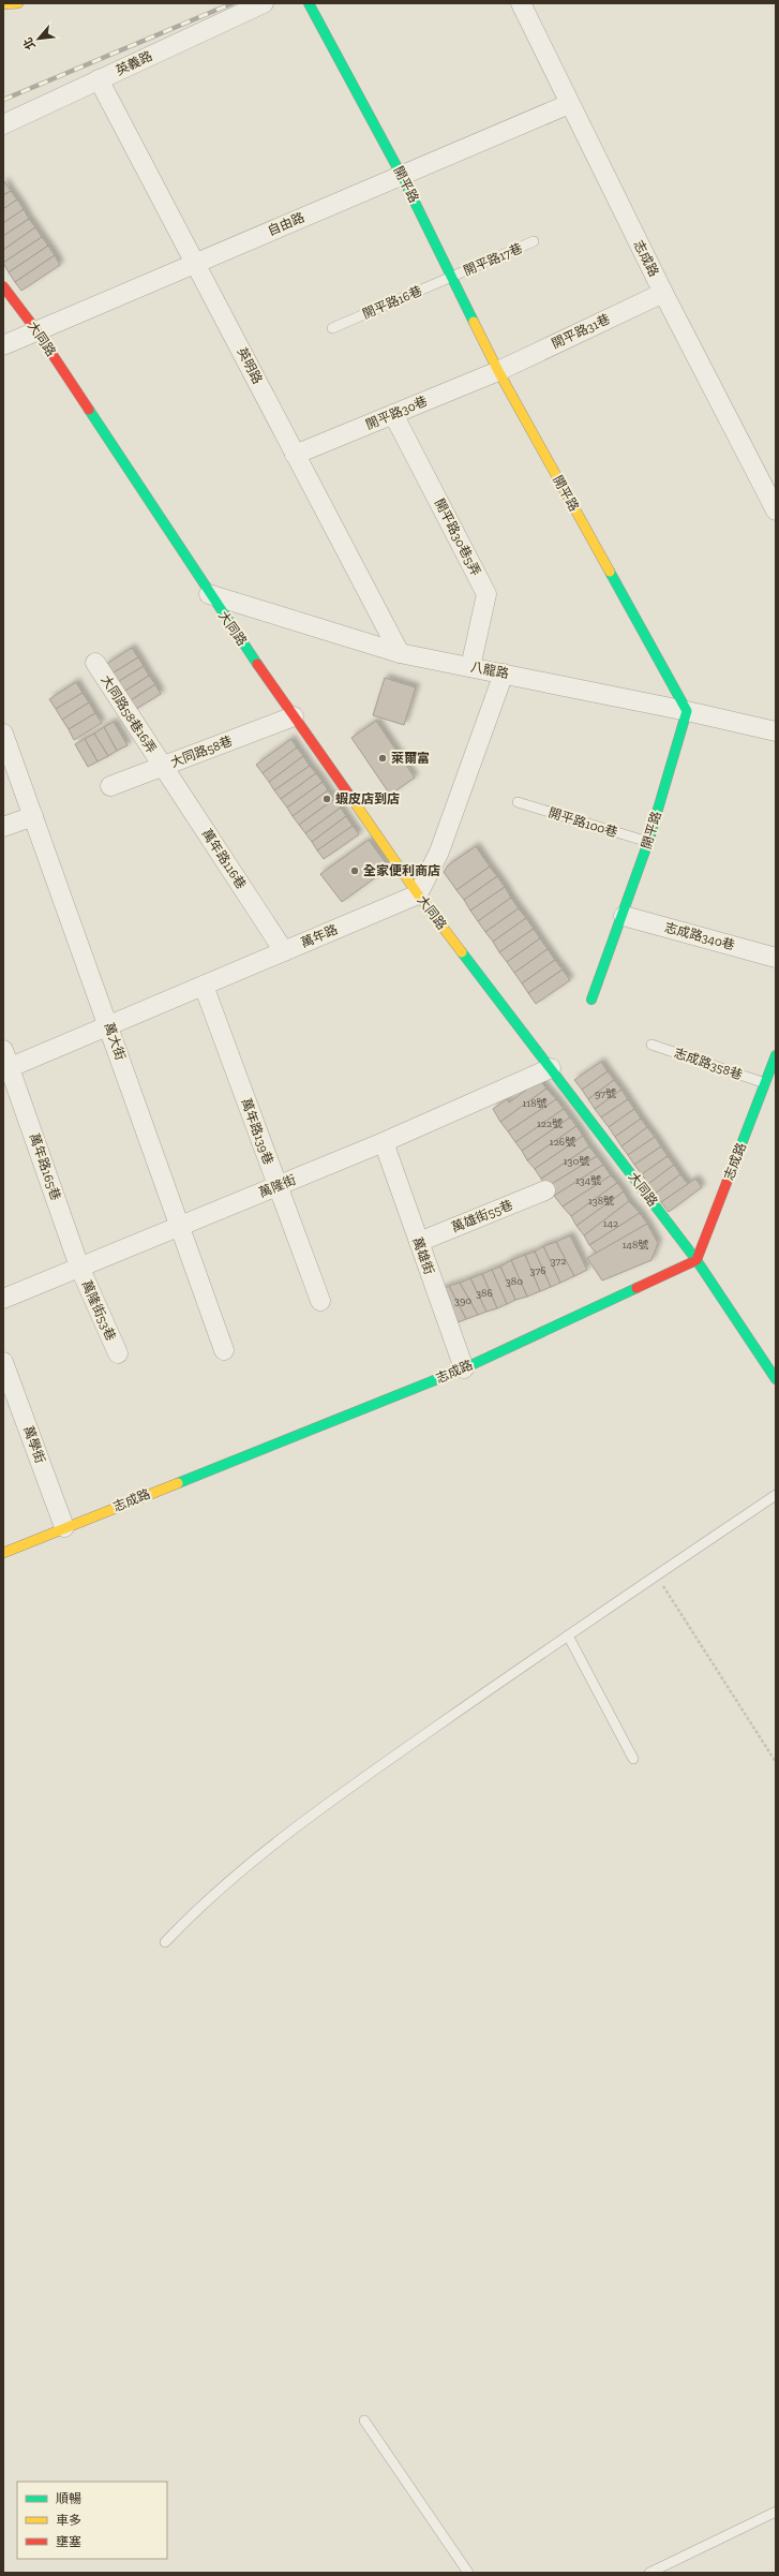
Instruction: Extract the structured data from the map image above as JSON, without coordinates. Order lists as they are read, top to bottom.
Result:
{
  "streets": {
    "street": [
      "英義路",
      "開平路",
      "自由路",
      "志成路",
      "開平路31巷",
      "大同路",
      "英明路",
      "開平路30巷",
      "開平路30巷5弄",
      "八龍路",
      "大同路58巷16弄",
      "大同路58巷",
      "萬年路116巷",
      "萬年路",
      "志成路340巷",
      "萬大街",
      "萬年路139巷",
      "萬年路165巷",
      "萬隆街",
      "萬雄街55巷",
      "萬雄街",
      "萬隆街53巷",
      "萬學街"
    ],
    "lane": [
      "開平路17巷",
      "開平路16巷",
      "開平路100巷",
      "志成路358巷"
    ]
  },
  "crossings": [
    ["英義路", "英明路"],
    ["開平路", "自由路"],
    ["開平路", "開平路17巷"],
    ["開平路", "開平路16巷"],
    ["開平路", "開平路31巷"],
    ["開平路", "開平路30巷"],
    ["開平路", "八龍路"],
    ["開平路", "開平路100巷"],
    ["開平路", "志成路340巷"],
    ["自由路", "志成路"],
    ["自由路", "大同路"],
    ["自由路", "英明路"],
    ["志成路", "開平路31巷"],
    ["志成路", "大同路"],
    ["志成路", "志成路358巷"],
    ["志成路", "萬雄街"],
    ["志成路", "萬學街"],
    ["開平路17巷", "開平路16巷"],
    ["開平路31巷", "開平路30巷"],
    ["大同路", "八龍路"],
    ["大同路", "大同路58巷"],
    ["大同路", "萬年路"],
    ["大同路", "萬隆街"],
    ["英明路", "開平路30巷"],
    ["英明路", "八龍路"],
    ["開平路30巷", "開平路30巷5弄"],
    ["開平路30巷5弄", "八龍路"],
    ["大同路58巷16弄", "大同路58巷"],
    ["大同路58巷16弄", "萬年路116巷"],
    ["大同路58巷", "萬年路116巷"],
    ["萬年路116巷", "萬年路"],
    ["萬年路", "萬大街"],
    ["萬年路", "萬年路139巷"],
    ["萬年路", "萬年路165巷"],
    ["萬大街", "萬隆街"],
    ["萬年路139巷", "萬隆街"],
    ["萬年路165巷", "萬隆街"],
    ["萬年路165巷", "萬隆街53巷"],
    ["萬隆街", "萬雄街"],
    ["萬隆街", "萬隆街53巷"],
    ["萬雄街55巷", "萬雄街"]
  ],
  "places": ["萊爾富", "蝦皮店到店", "全家便利商店"],
  "house_numbers": [
    "97號",
    "118號",
    "122號",
    "126號",
    "130號",
    "134號",
    "138號",
    "142",
    "148號",
    "372",
    "376",
    "380",
    "386",
    "390"
  ],
  "legend": ["順暢", "車多", "壅塞"],
  "north": "bottom left"
}
